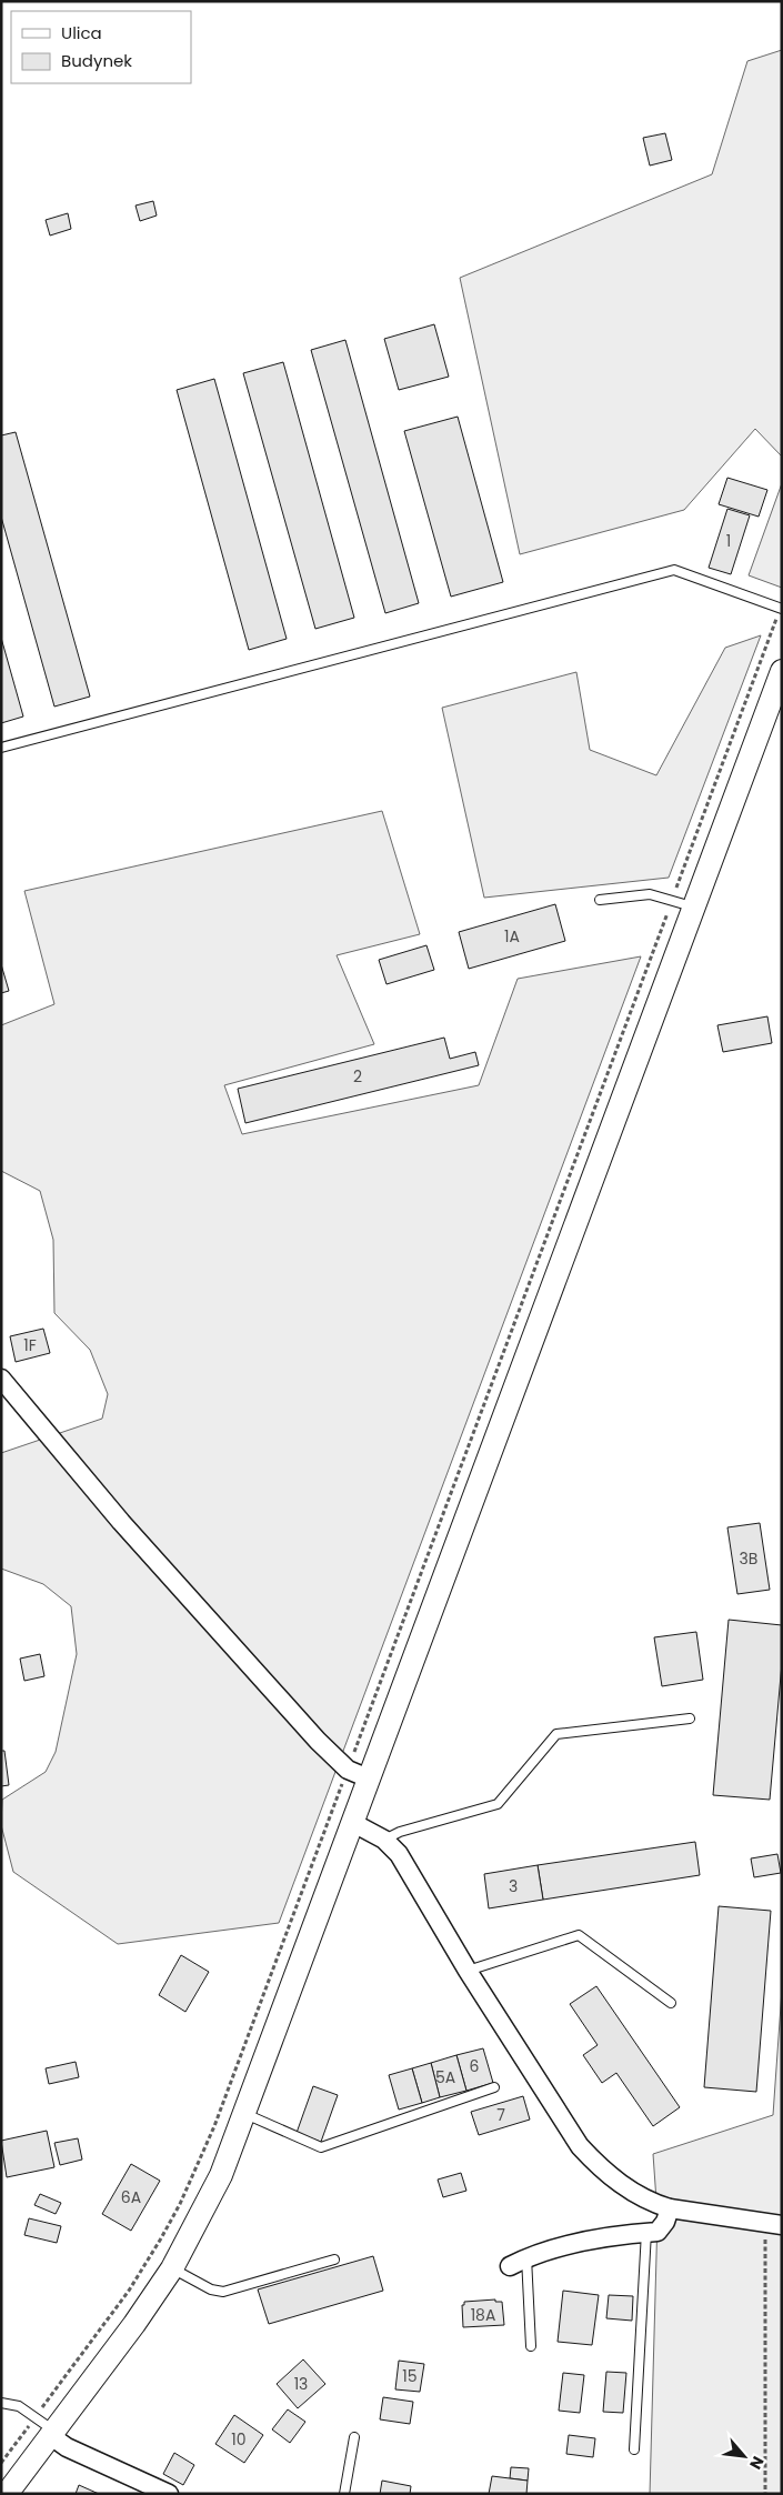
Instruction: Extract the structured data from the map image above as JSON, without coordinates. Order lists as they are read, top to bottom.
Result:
{
  "house_numbers": [
    "1",
    "1A",
    "2",
    "1F",
    "3B",
    "3",
    "6",
    "5A",
    "7",
    "6A",
    "18A",
    "15",
    "13",
    "10"
  ],
  "legend": ["Ulica", "Budynek"],
  "north": "bottom right"
}
